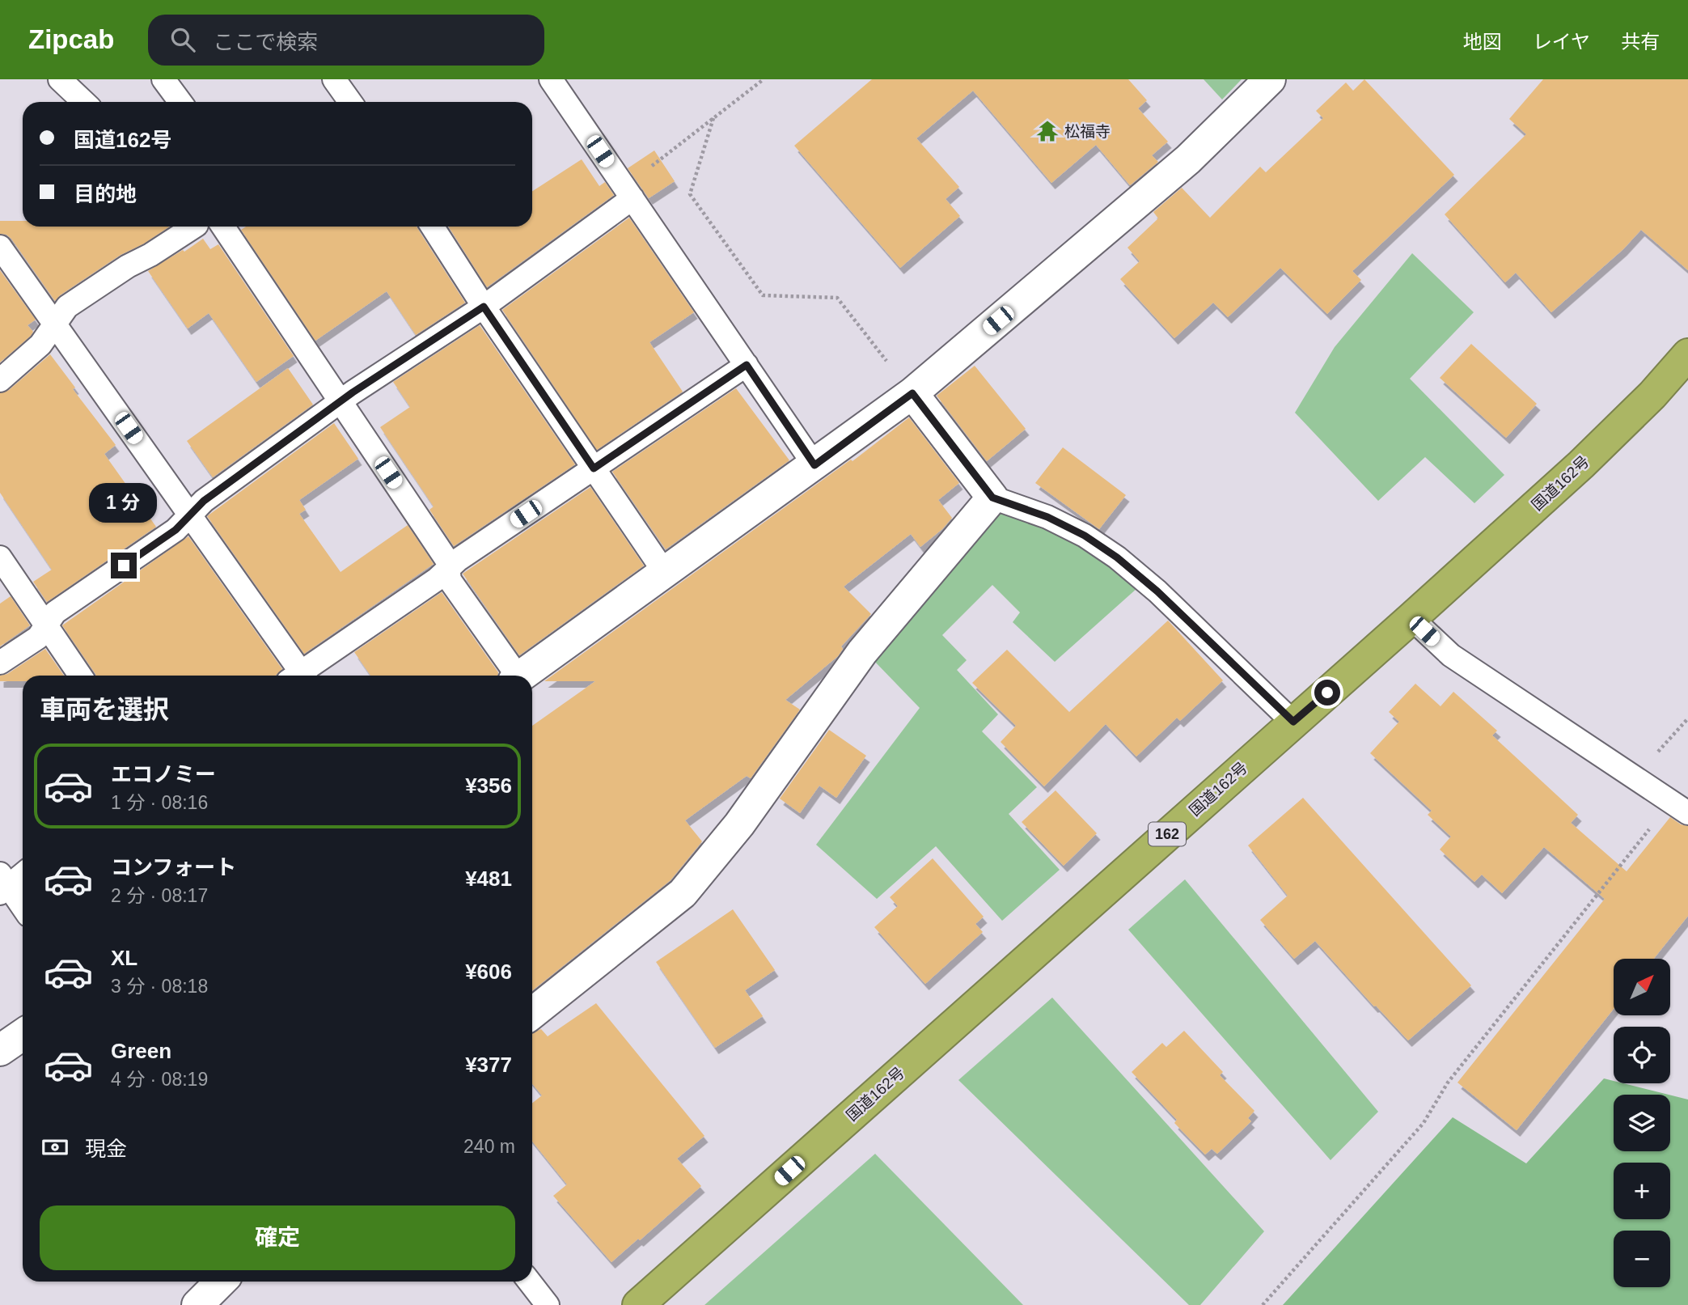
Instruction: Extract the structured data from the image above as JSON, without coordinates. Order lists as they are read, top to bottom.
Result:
{
  "streets": {
    "highway": ["国道162号", "162"]
  },
  "places": {
    "temple": ["松福寺"]
  },
  "north": "top right",
  "page": {
    "header": "Zipcab",
    "search": "ここで検索",
    "nav": ["地図", "レイヤ", "共有"],
    "banner": ["国道162号", "目的地"],
    "bubble": "1 分",
    "heading": "車両を選択",
    "list": [
      {
        "name": "エコノミー",
        "note": "1 分 · 08:16",
        "value": "¥356"
      },
      {
        "name": "コンフォート",
        "note": "2 分 · 08:17",
        "value": "¥481"
      },
      {
        "name": "XL",
        "note": "3 分 · 08:18",
        "value": "¥606"
      },
      {
        "name": "Green",
        "note": "4 分 · 08:19",
        "value": "¥377"
      }
    ],
    "map_buttons": ["+", "−"],
    "pay": ["現金", "240 m"],
    "buttons": "確定"
  }
}
